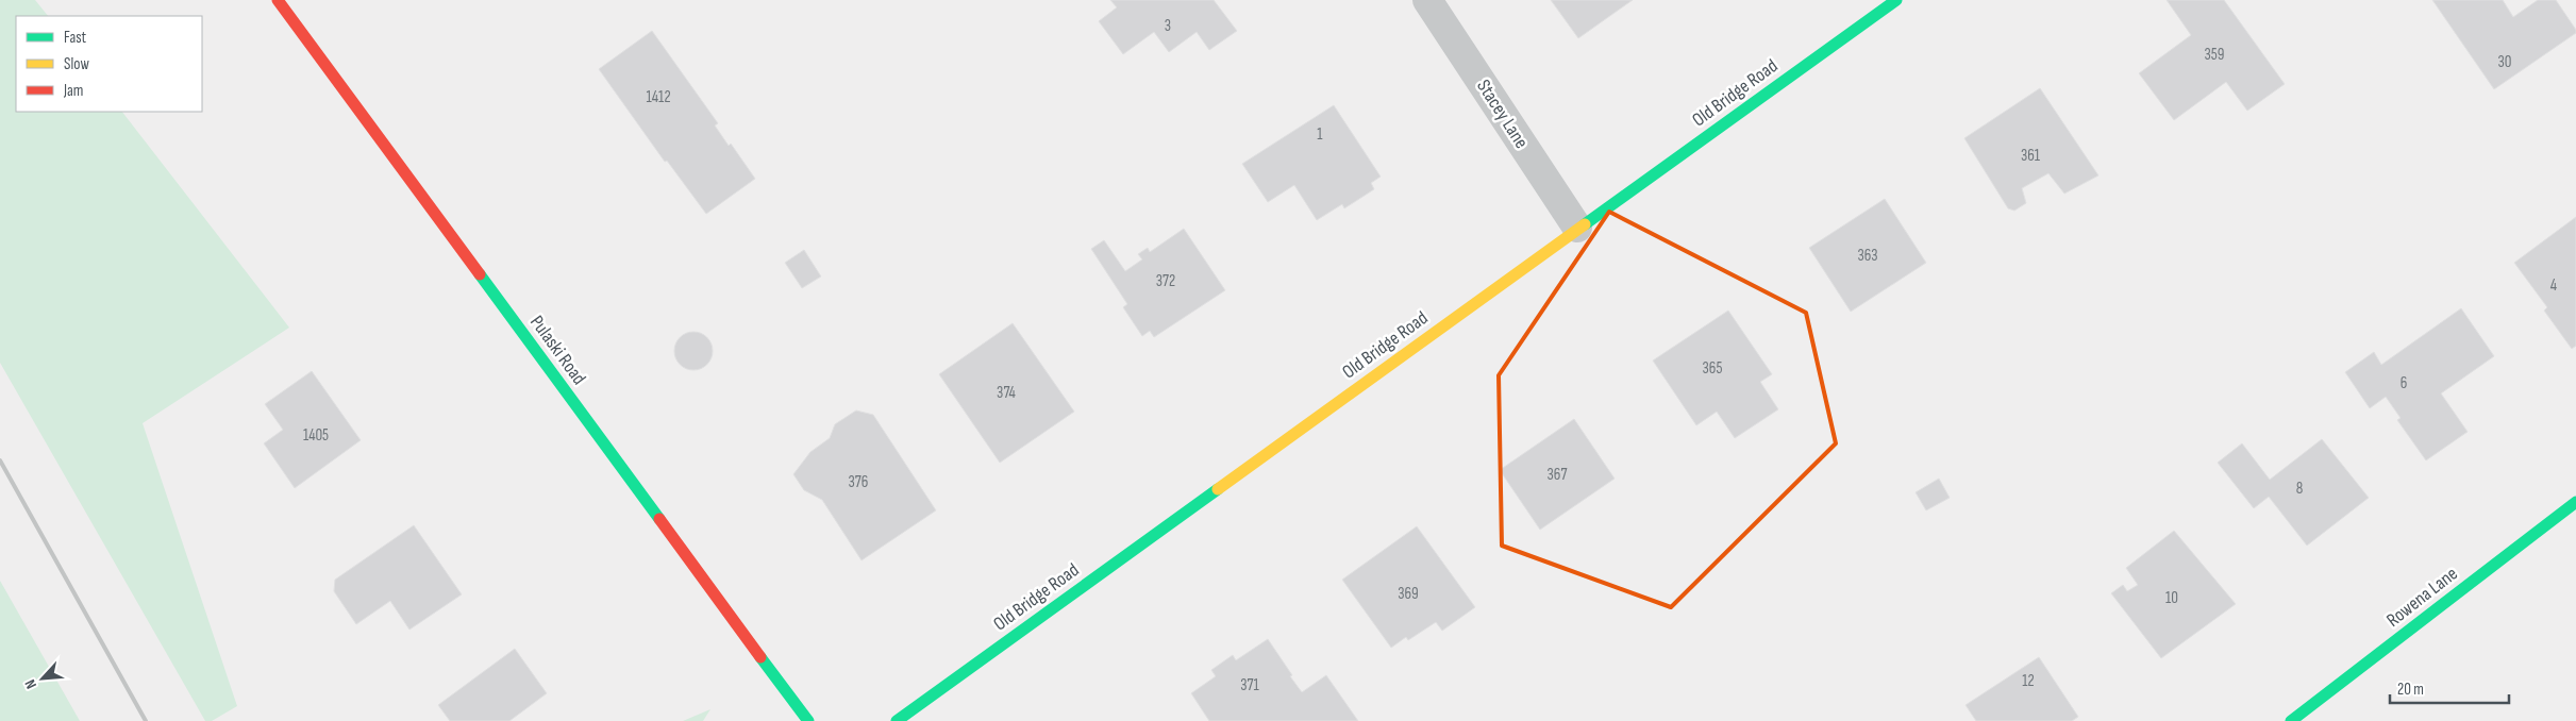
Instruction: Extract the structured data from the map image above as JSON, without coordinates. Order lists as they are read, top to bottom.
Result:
{
  "streets": {
    "street": [
      "Old Bridge Road",
      "Stacey Lane",
      "Pulaski Road",
      "Rowena Lane"
    ]
  },
  "crossings": [
    ["Old Bridge Road", "Stacey Lane"]
  ],
  "house_numbers": [
    "3",
    "359",
    "30",
    "1412",
    "1",
    "361",
    "363",
    "372",
    "4",
    "365",
    "6",
    "374",
    "1405",
    "367",
    "376",
    "8",
    "369",
    "10",
    "12",
    "371"
  ],
  "legend": ["Fast", "Slow", "Jam"],
  "scale_bar": "20 m",
  "north": "bottom left"
}
